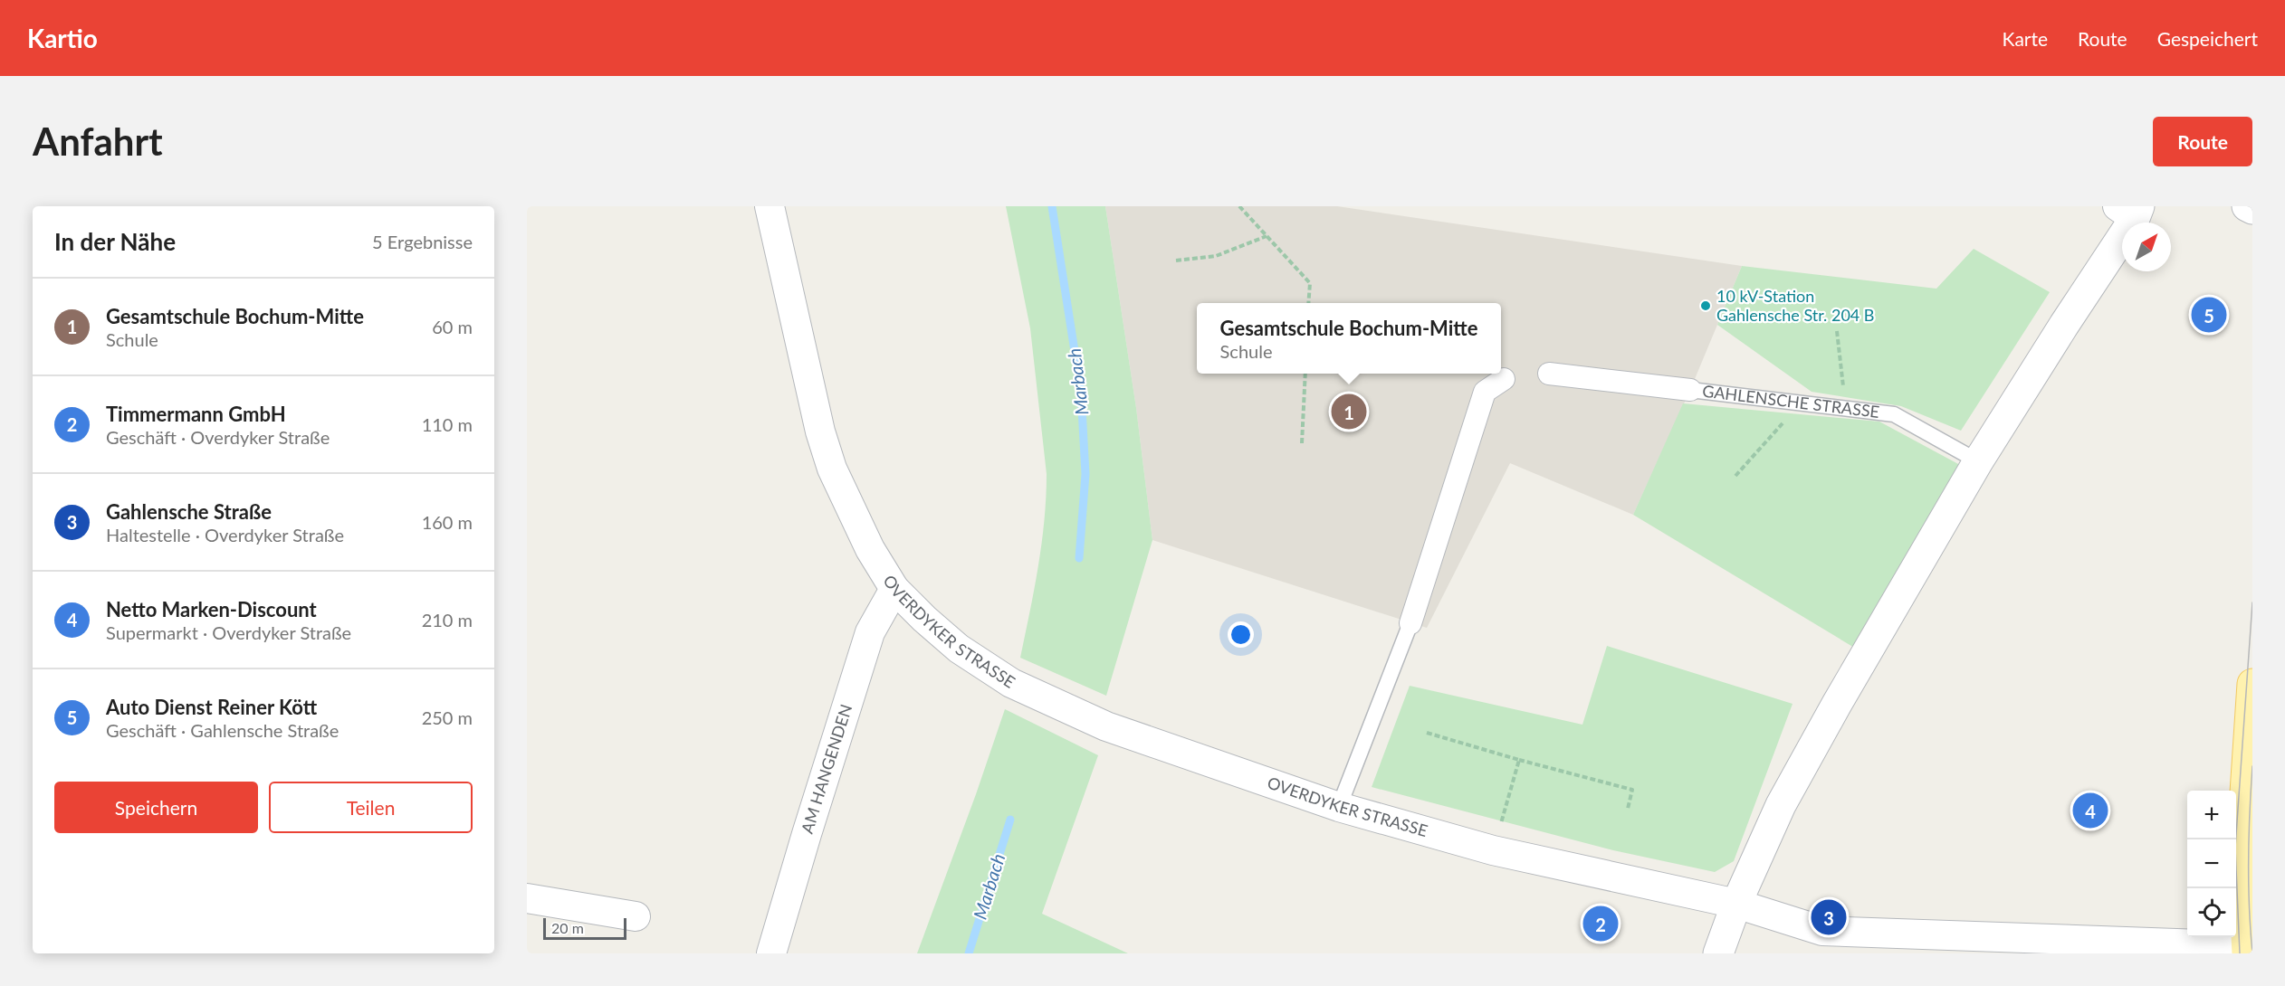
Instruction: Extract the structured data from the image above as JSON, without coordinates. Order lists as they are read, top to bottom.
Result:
{
  "streets": {
    "street": ["OVERDYKER STRASSE", "AM HANGENDEN"],
    "lane": ["GAHLENSCHE STRASSE"]
  },
  "crossings": [
    ["OVERDYKER STRASSE", "AM HANGENDEN"]
  ],
  "water": ["Marbach"],
  "places": ["10 kV-Station Gahlensche Str. 204 B"],
  "scale_bar": "20 m",
  "north": "top right",
  "page": {
    "header": "Kartio",
    "nav": ["Karte", "Route", "Gespeichert"],
    "buttons": [
      "Route",
      ["Speichern", "Teilen"]
    ],
    "title": "Anfahrt",
    "heading": ["In der Nähe", "5 Ergebnisse"],
    "list": [
      {
        "mark": "1",
        "name": "Gesamtschule Bochum-Mitte",
        "note": "Schule",
        "value": "60 m"
      },
      {
        "mark": "2",
        "name": "Timmermann GmbH",
        "note": "Geschäft · Overdyker Straße",
        "value": "110 m"
      },
      {
        "mark": "3",
        "name": "Gahlensche Straße",
        "note": "Haltestelle · Overdyker Straße",
        "value": "160 m"
      },
      {
        "mark": "4",
        "name": "Netto Marken-Discount",
        "note": "Supermarkt · Overdyker Straße",
        "value": "210 m"
      },
      {
        "mark": "5",
        "name": "Auto Dienst Reiner Kött",
        "note": "Geschäft · Gahlensche Straße",
        "value": "250 m"
      }
    ],
    "pins": [
      "5",
      "1",
      "4",
      "3",
      "2"
    ],
    "popup": ["Gesamtschule Bochum-Mitte", "Schule"],
    "map_buttons": ["+", "−"],
    "scale": "20 m"
  }
}
